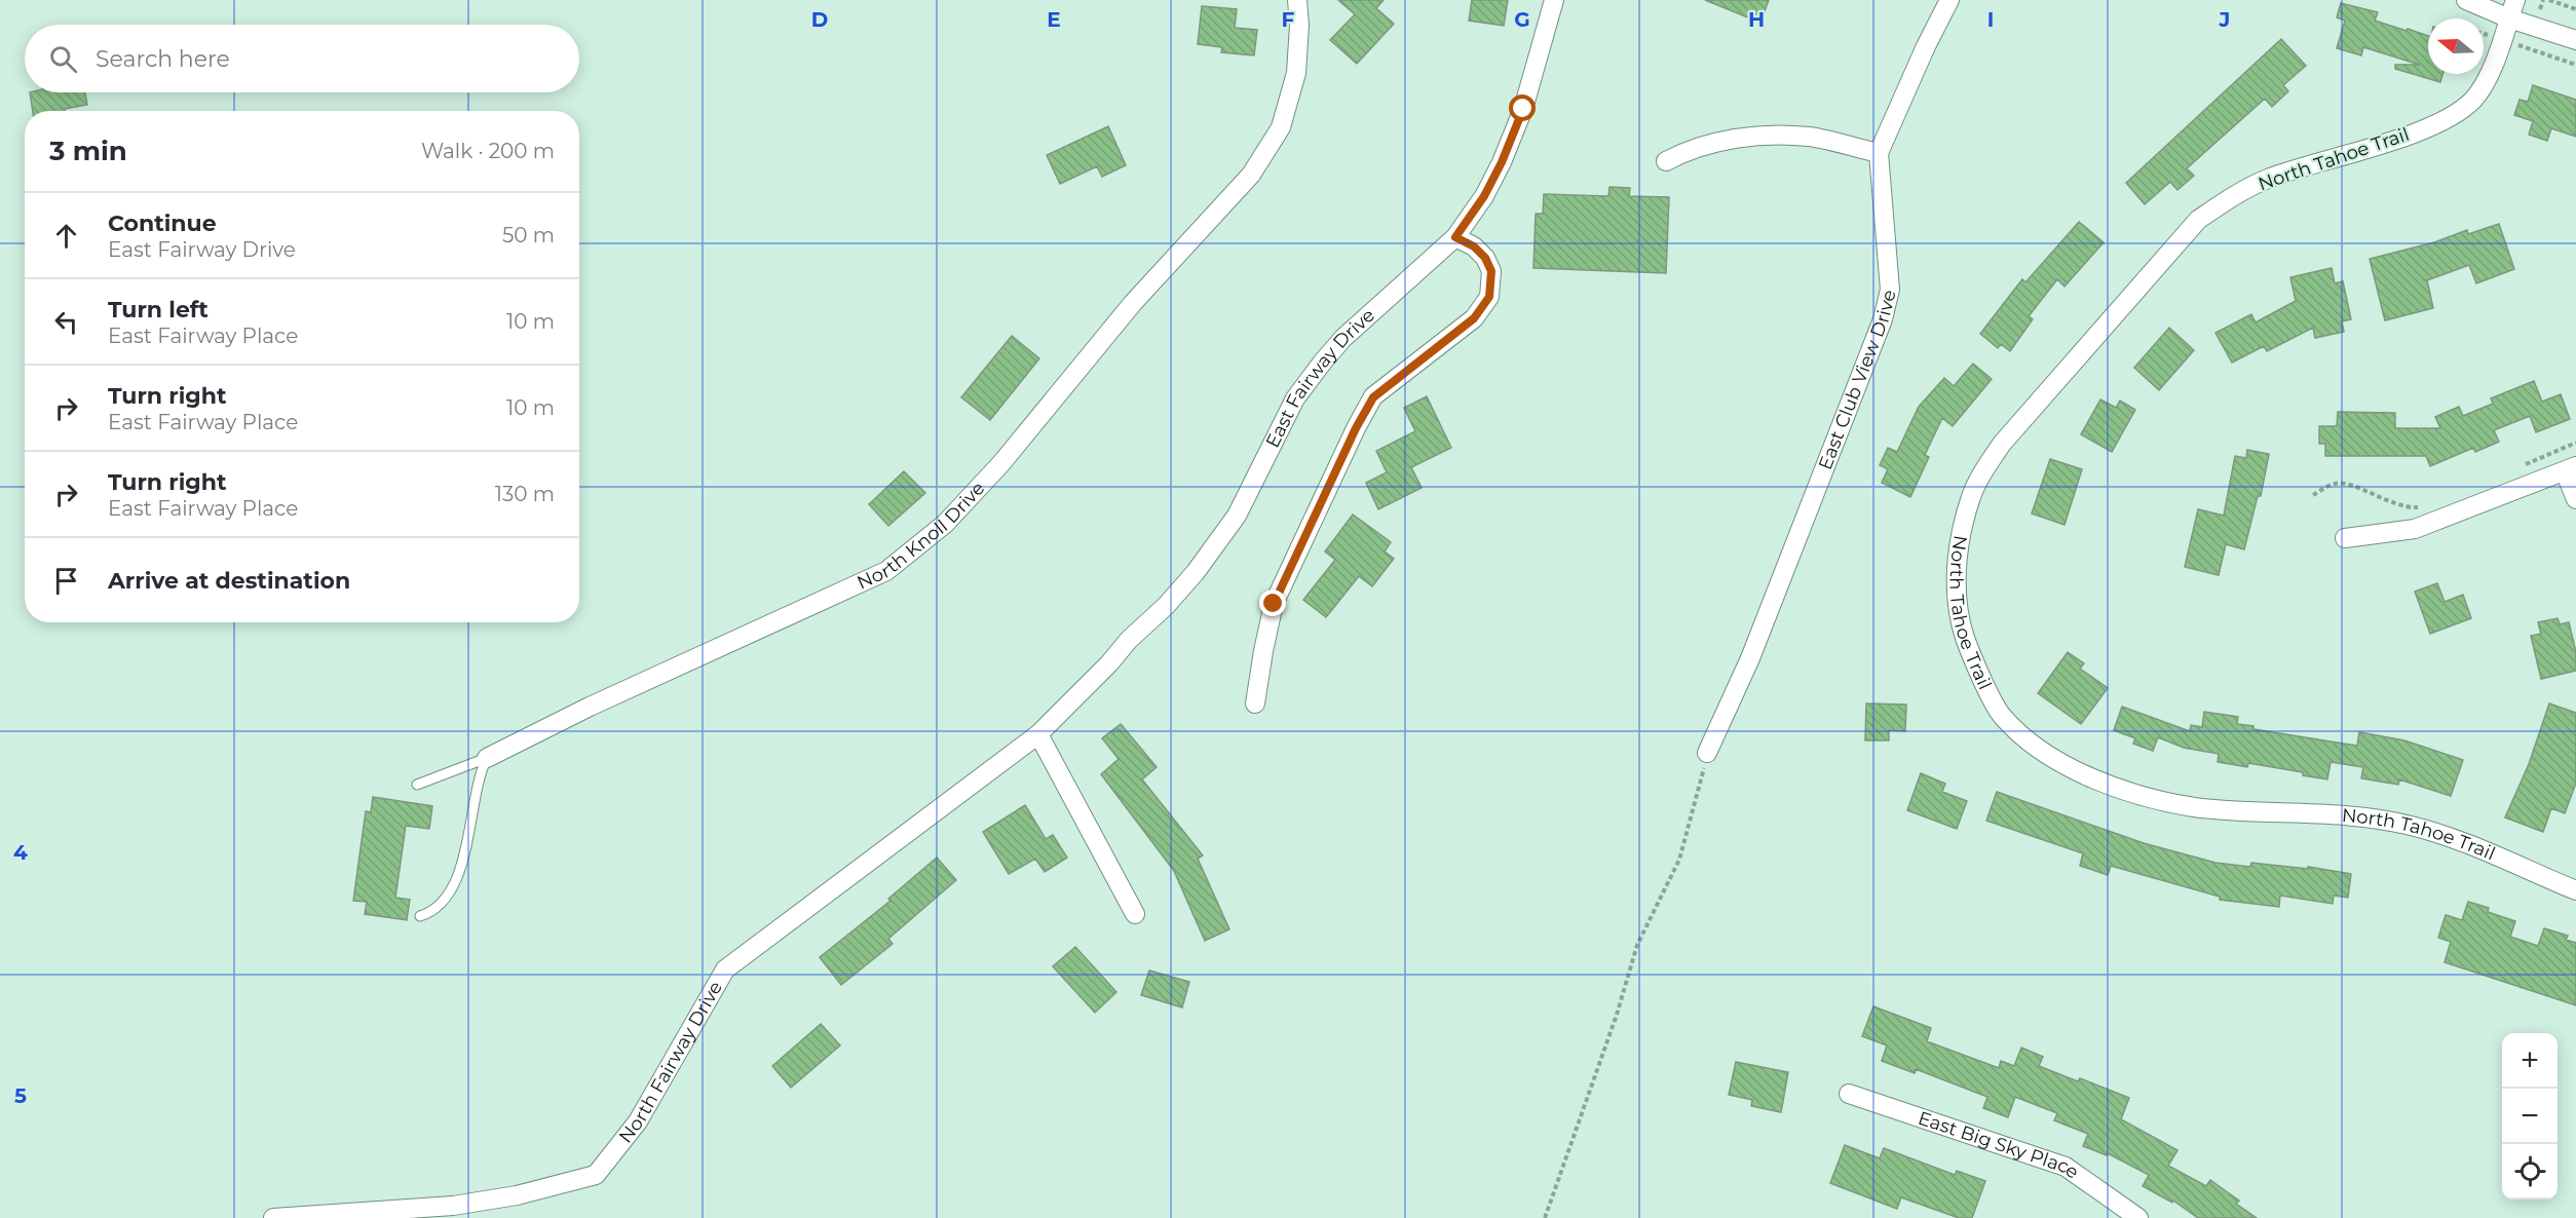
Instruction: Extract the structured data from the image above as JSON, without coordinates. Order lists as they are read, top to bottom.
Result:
{
  "streets": {
    "street": [
      "North Tahoe Trail",
      "East Club View Drive",
      "East Fairway Drive",
      "North Knoll Drive",
      "North Fairway Drive",
      "East Big Sky Place"
    ]
  },
  "crossings": [
    ["East Fairway Drive", "North Fairway Drive"]
  ],
  "north": "left",
  "page": {
    "search": "Search here",
    "heading": ["3 min", "Walk · 200 m"],
    "list": [
      ["Continue", "East Fairway Drive", "50 m"],
      ["Turn left", "East Fairway Place", "10 m"],
      ["Turn right", "East Fairway Place", "10 m"],
      ["Turn right", "East Fairway Place", "130 m"],
      "Arrive at destination"
    ],
    "map_buttons": ["+", "−"]
  },
  "grid": {
    "columns": [
      "D",
      "E",
      "F",
      "G",
      "H",
      "I",
      "J"
    ],
    "rows": ["4", "5"]
  }
}
